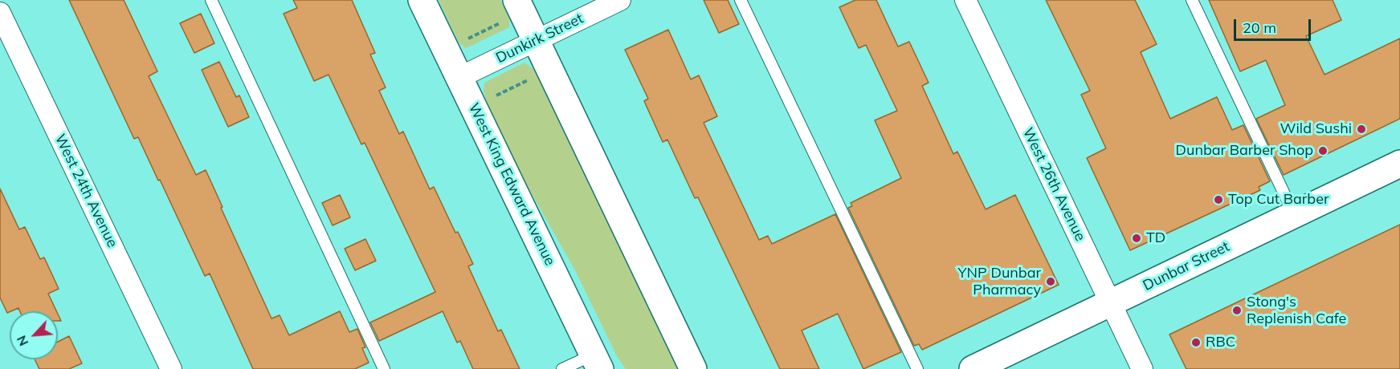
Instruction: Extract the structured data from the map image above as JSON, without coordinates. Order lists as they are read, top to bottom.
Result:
{
  "streets": {
    "main road": ["West King Edward Avenue", "Dunbar Street"],
    "street": ["Dunkirk Street", "West 26th Avenue", "West 24th Avenue"]
  },
  "crossings": [
    ["Dunkirk Street", "West King Edward Avenue"],
    ["West 26th Avenue", "Dunbar Street"]
  ],
  "places": [
    "Wild Sushi",
    "Dunbar Barber Shop",
    "Top Cut Barber",
    "TD",
    "YNP Dunbar Pharmacy",
    "Stong's Replenish Cafe",
    "RBC"
  ],
  "scale_bar": "20 m",
  "north": "bottom left"
}
